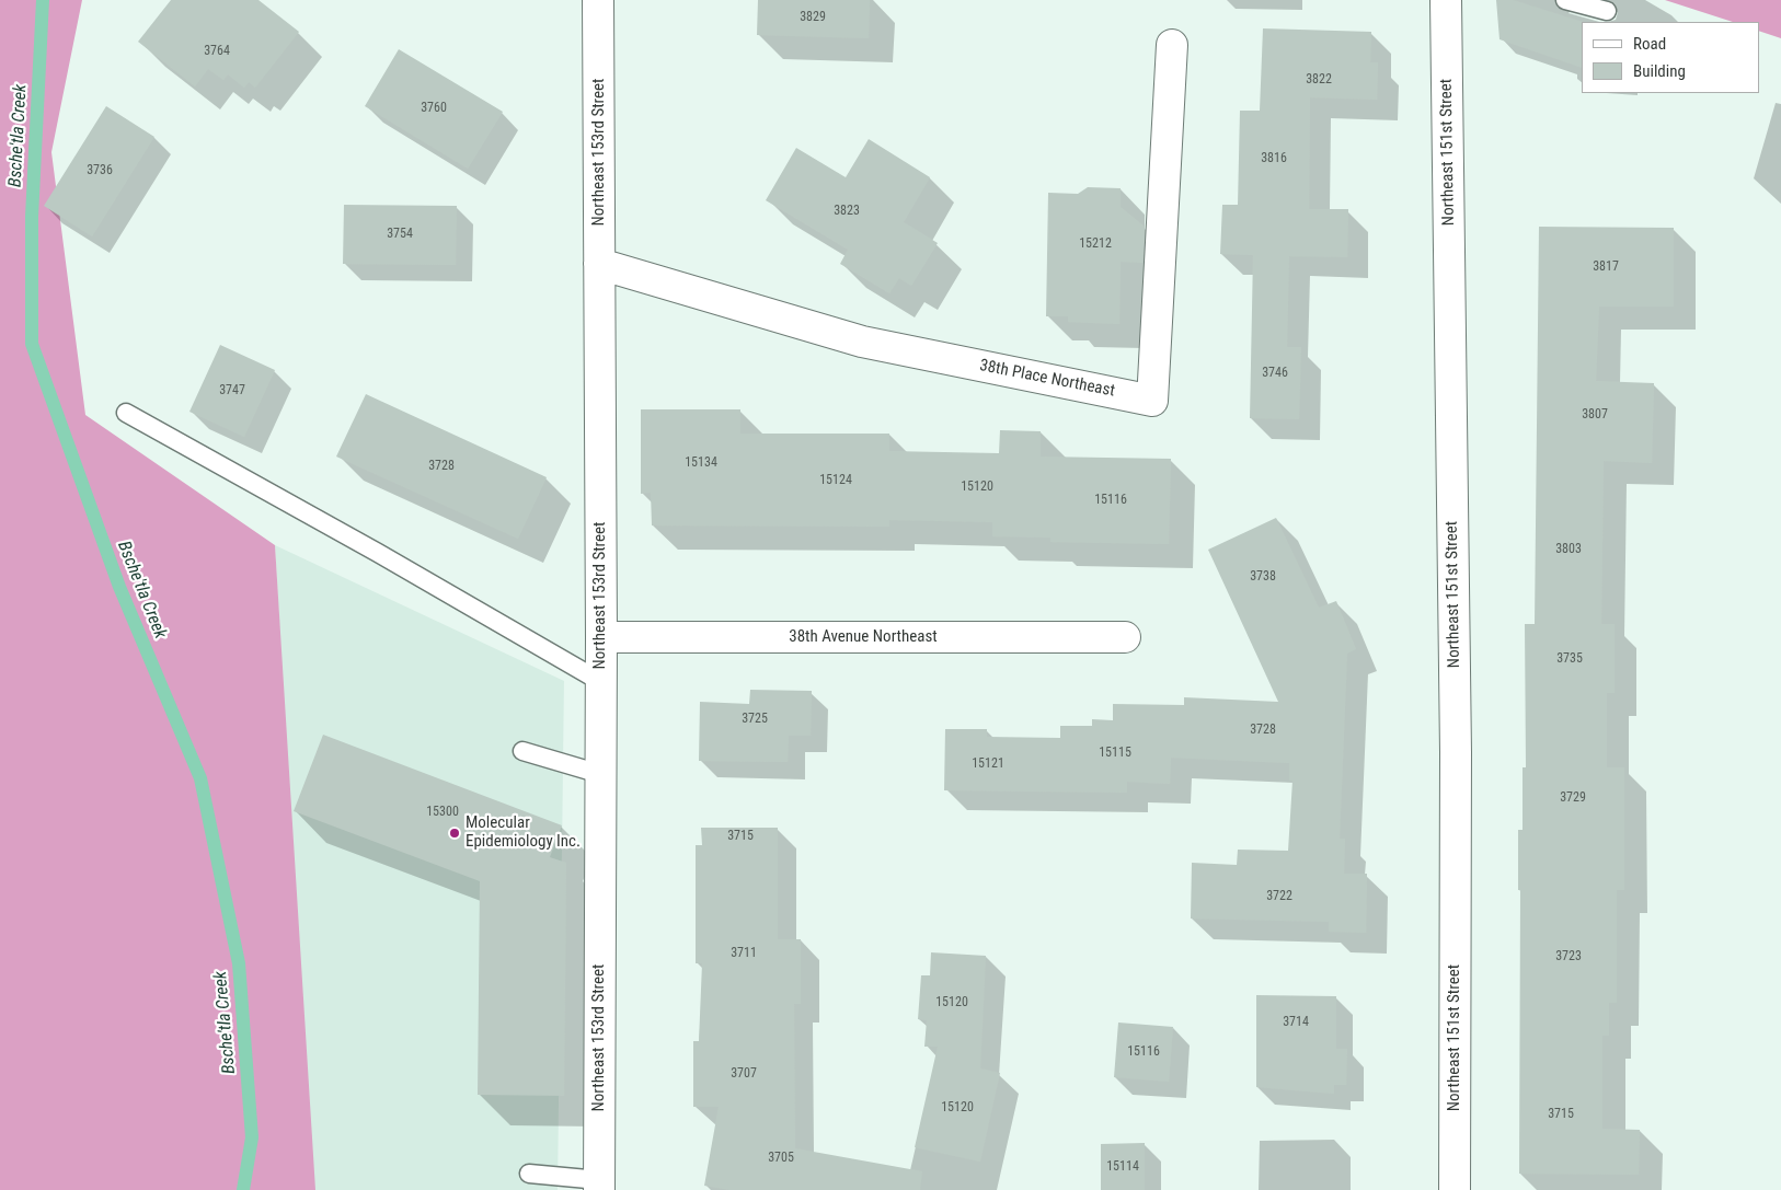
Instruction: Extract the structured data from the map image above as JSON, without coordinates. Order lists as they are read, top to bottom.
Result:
{
  "streets": {
    "street": [
      "Northeast 153rd Street",
      "Northeast 151st Street",
      "38th Place Northeast",
      "38th Avenue Northeast"
    ]
  },
  "crossings": [
    ["Northeast 153rd Street", "38th Place Northeast"],
    ["Northeast 153rd Street", "38th Avenue Northeast"]
  ],
  "water": ["Bsche'tla Creek"],
  "places": ["Molecular Epidemiology Inc."],
  "house_numbers": [
    "3829",
    "3764",
    "3822",
    "3760",
    "3816",
    "3736",
    "3823",
    "3754",
    "15212",
    "3817",
    "3746",
    "3747",
    "3807",
    "15134",
    "3728",
    "15124",
    "15120",
    "15116",
    "3803",
    "3738",
    "3735",
    "3725",
    "3728",
    "15115",
    "15121",
    "3729",
    "15300",
    "3715",
    "3722",
    "3711",
    "3723",
    "15120",
    "3714",
    "15116",
    "3707",
    "15120",
    "3715",
    "3705",
    "15114"
  ],
  "legend": ["Road", "Building"]
}
